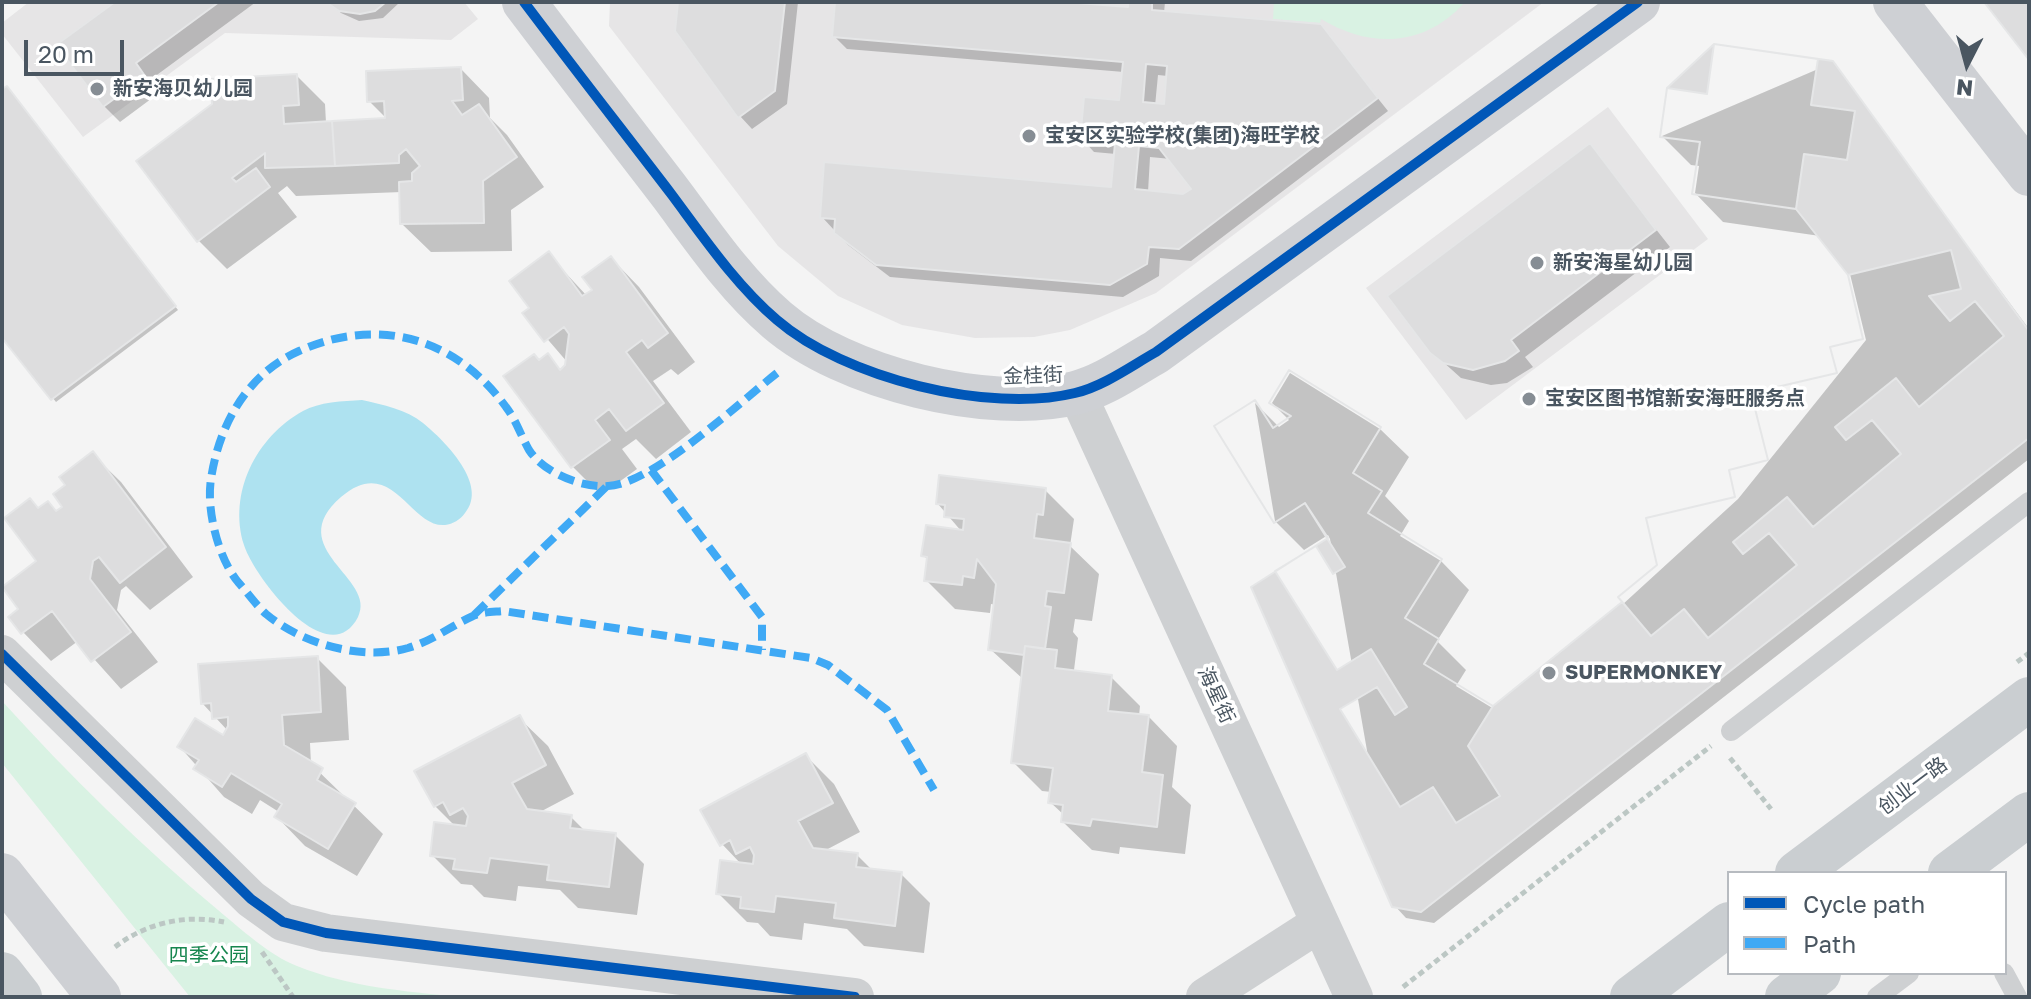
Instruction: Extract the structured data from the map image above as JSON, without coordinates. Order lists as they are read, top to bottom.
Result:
{
  "streets": {
    "main road": ["创业一路"],
    "street": ["金桂街", "海星街"]
  },
  "crossings": [
    ["金桂街", "海星街"]
  ],
  "parks": ["四季公园"],
  "places": [
    "新安海贝幼儿园",
    "宝安区实验学校(集团)海旺学校",
    "新安海星幼儿园",
    "宝安区图书馆新安海旺服务点",
    "SUPERMONKEY"
  ],
  "legend": ["Cycle path", "Path"],
  "scale_bar": "20 m",
  "north": "bottom"
}
